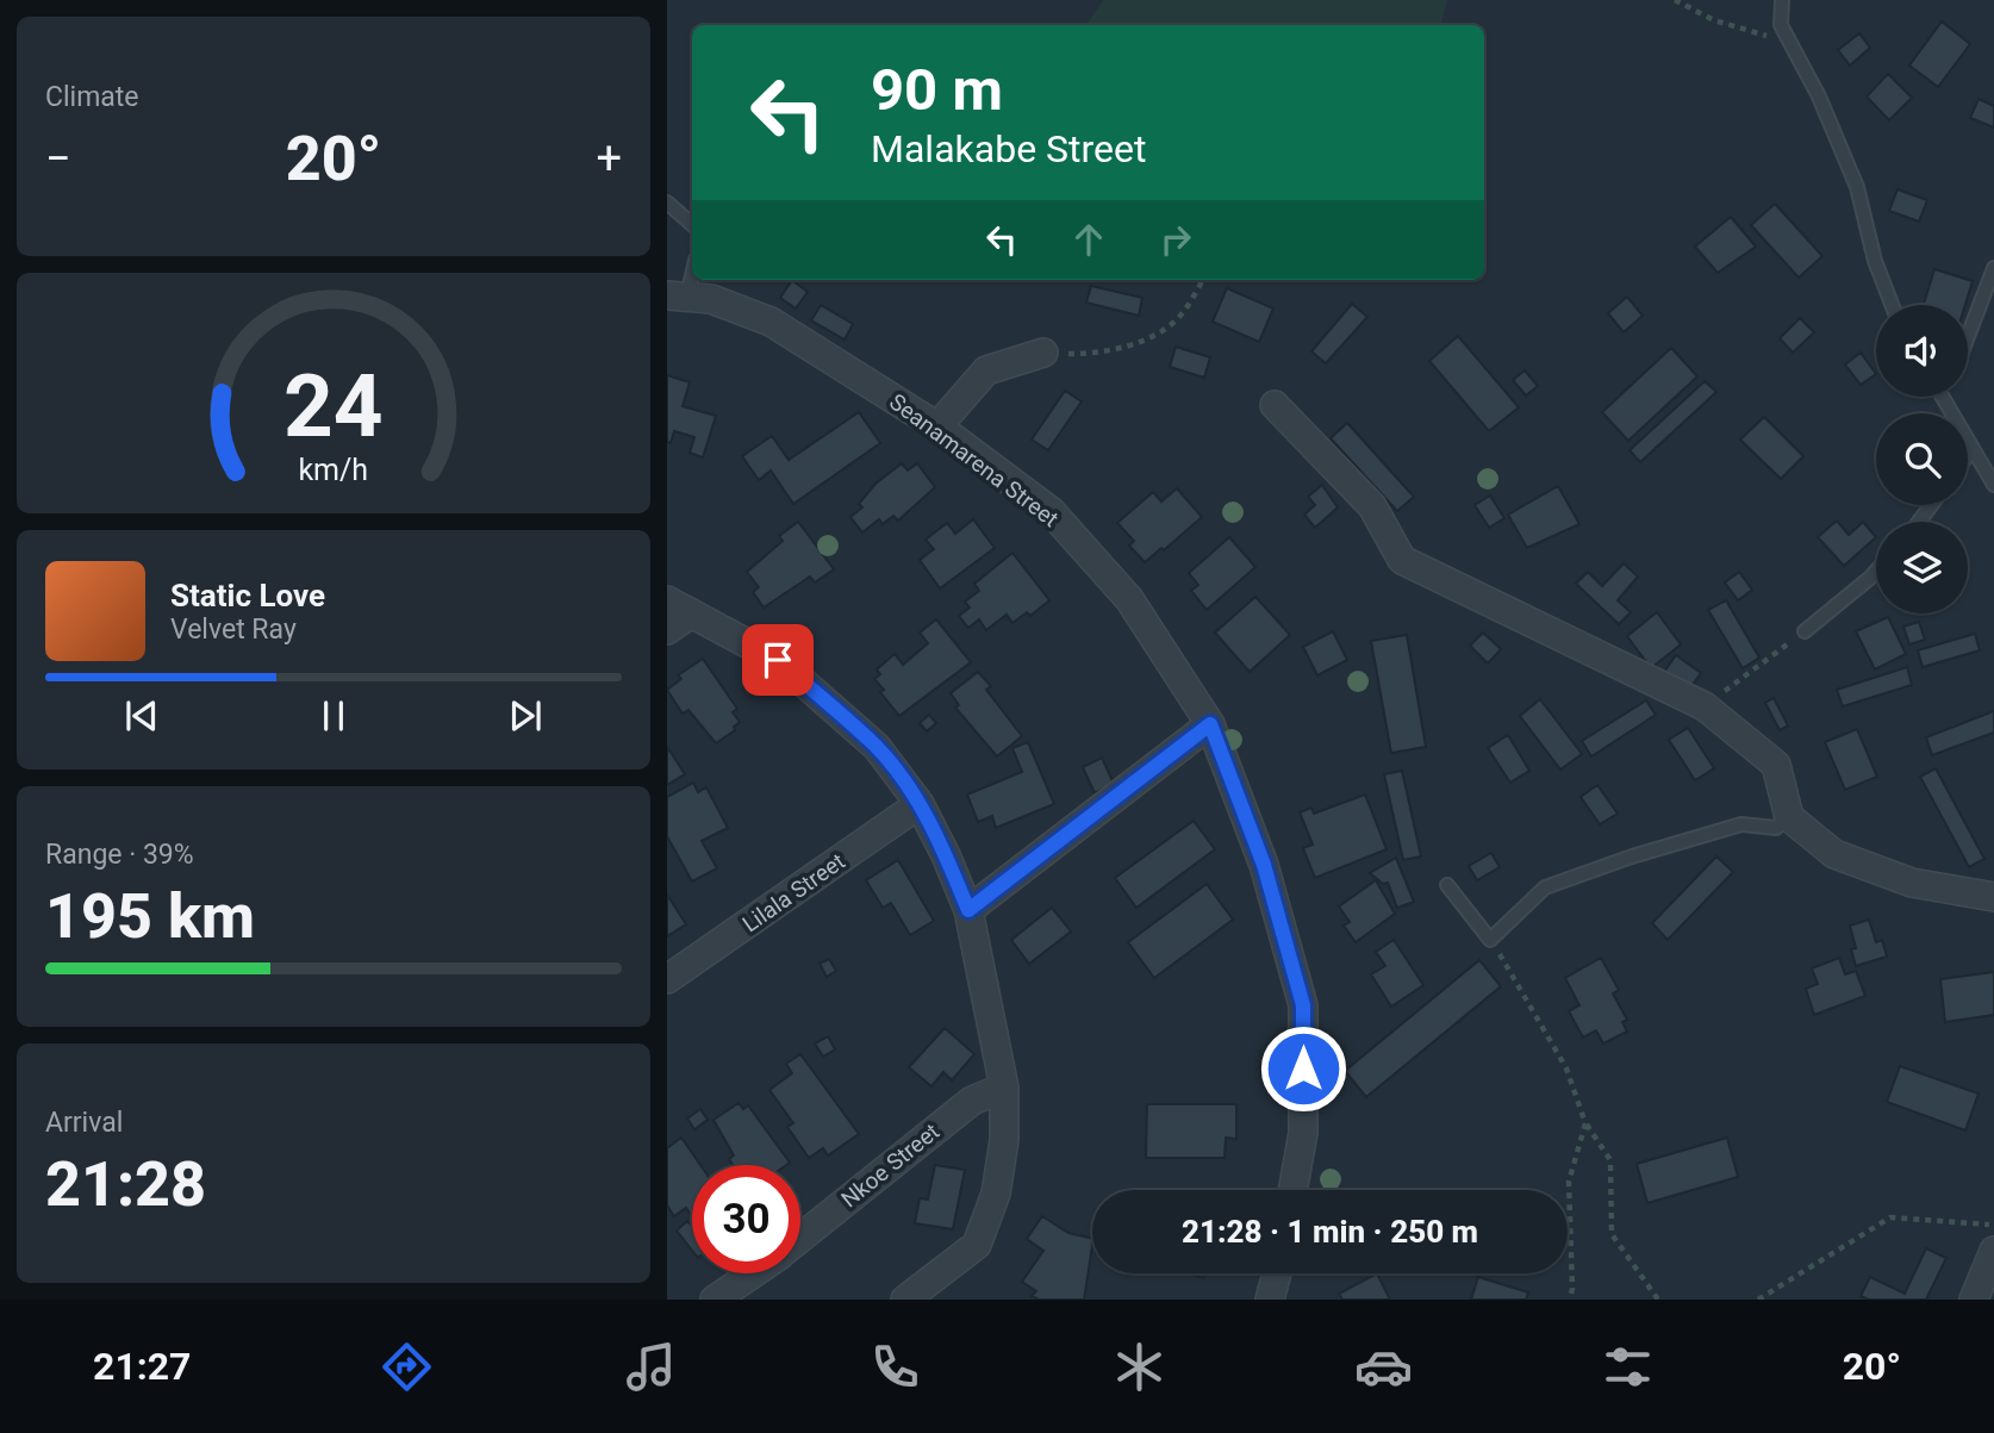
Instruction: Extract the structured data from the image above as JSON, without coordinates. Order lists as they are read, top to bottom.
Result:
{
  "streets": {
    "street": ["Seanamarena Street", "Lilala Street", "Nkoe Street"]
  },
  "page": {
    "tile": [
      "Climate",
      ["Range · 39%", "195 km"],
      ["Arrival", "21:28"]
    ],
    "turn": ["90 m", "Malakabe Street"],
    "heat": ["−", "20°", "+"],
    "song": ["Static Love", "Velvet Ray"],
    "limit": "30",
    "trip": "21:28 · 1 min · 250 m",
    "tabs": ["21:27", "20°"],
    "gauge": ["24", "km/h"]
  }
}
